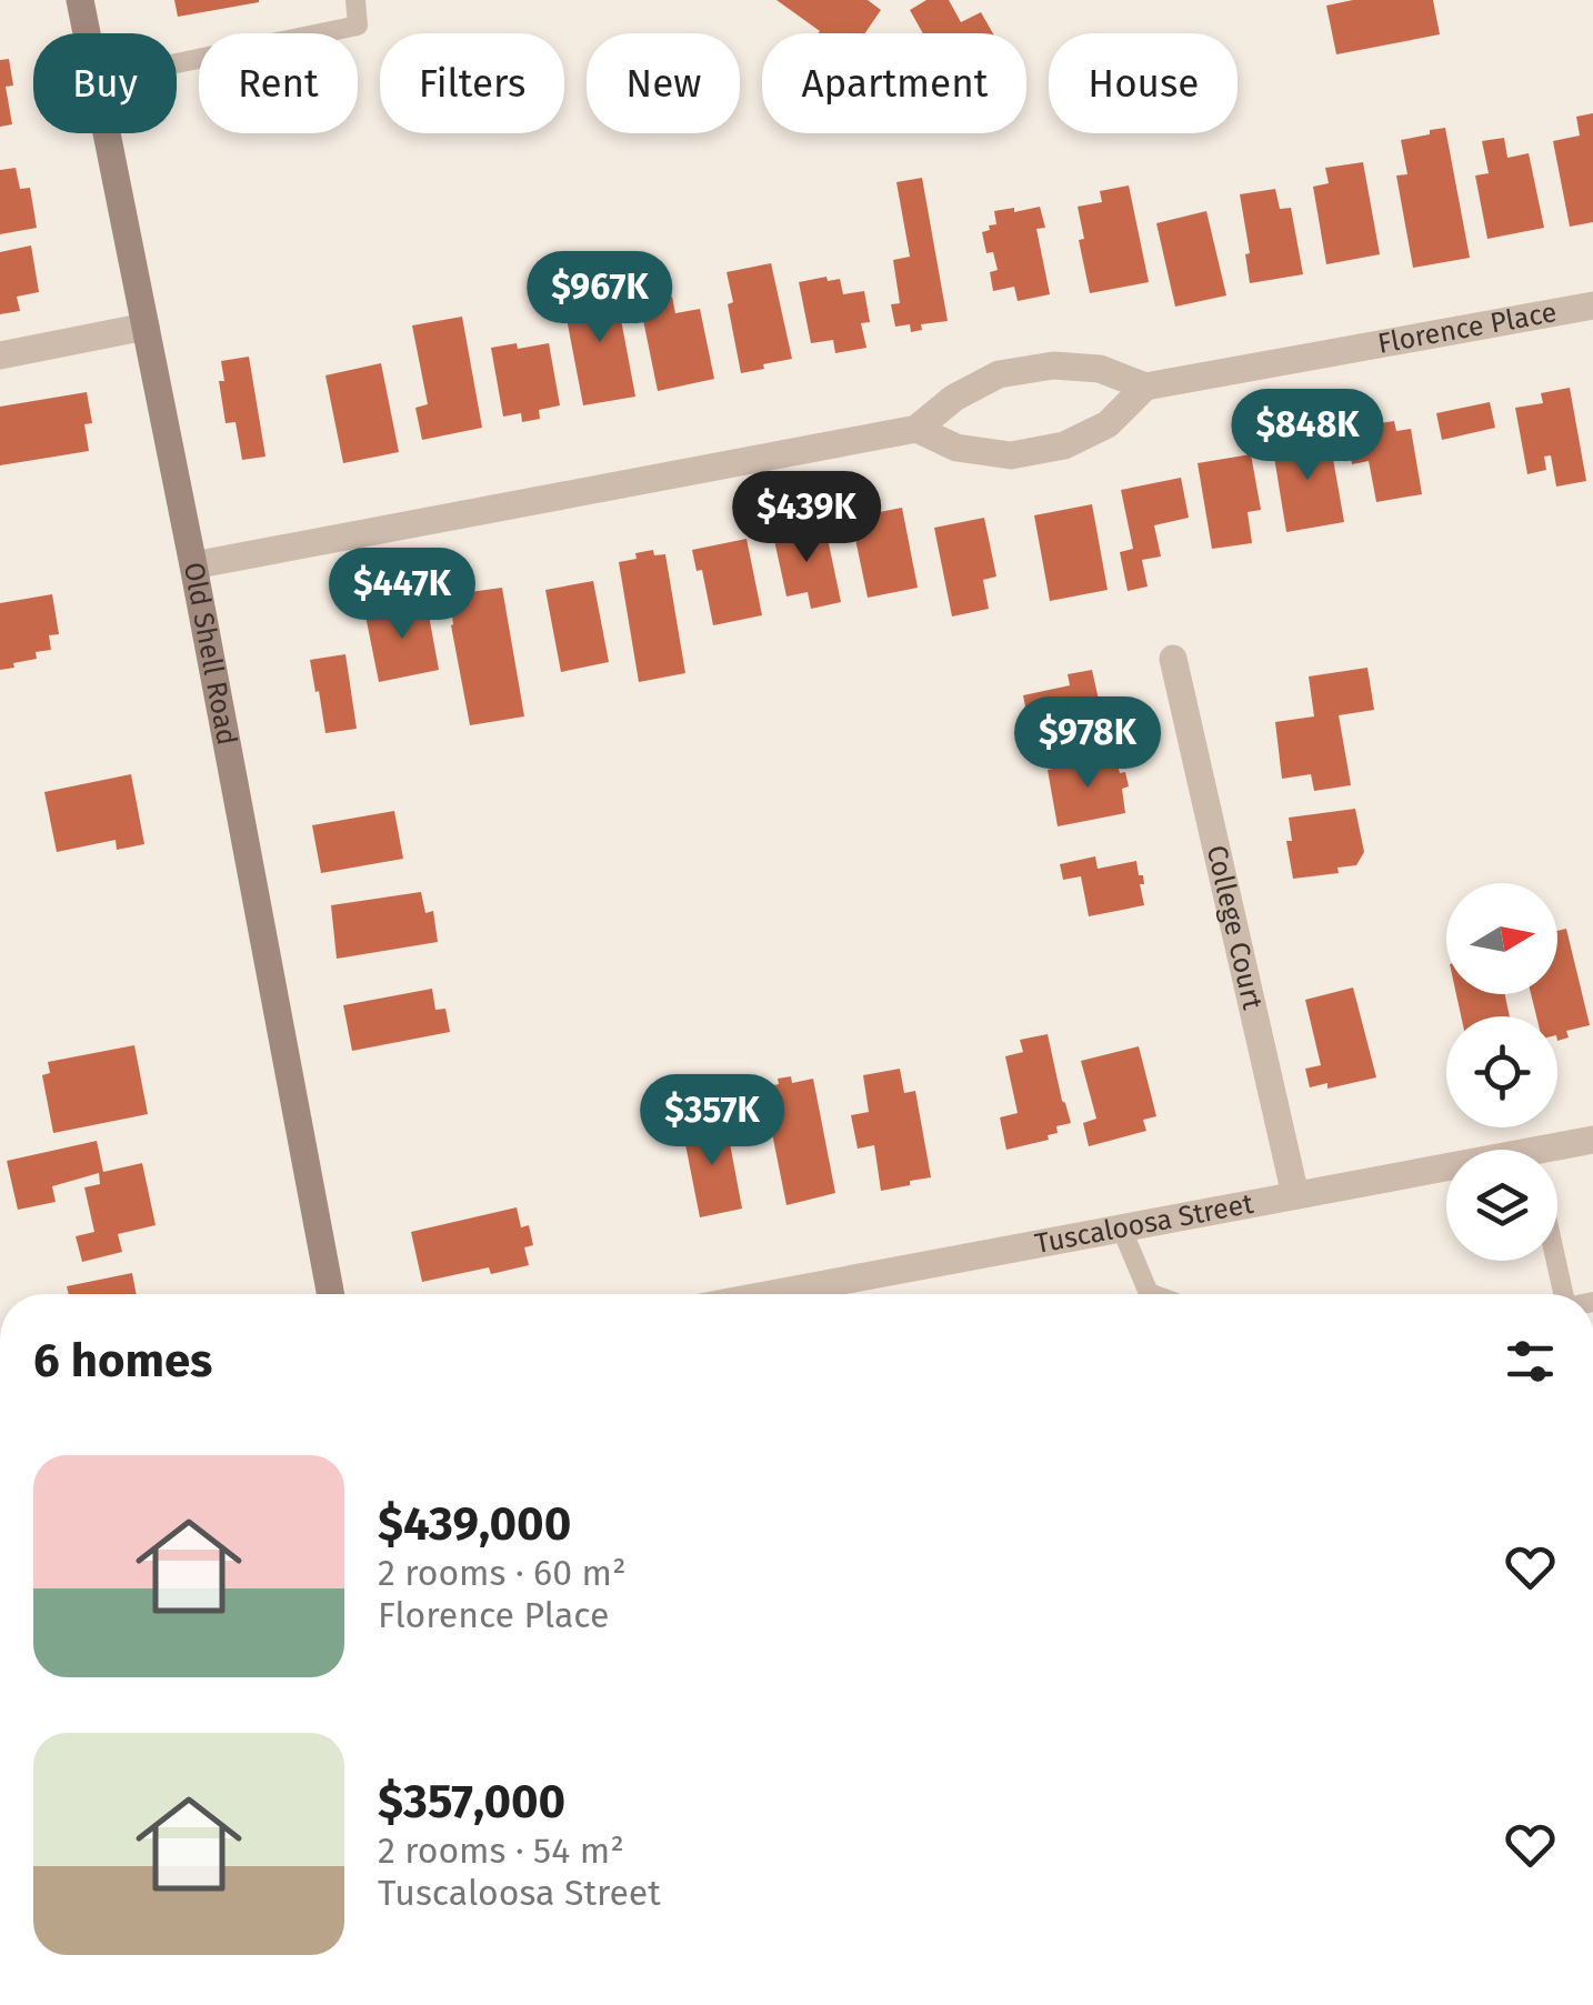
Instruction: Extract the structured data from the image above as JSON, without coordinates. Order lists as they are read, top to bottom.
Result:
{
  "streets": {
    "street": [
      "Florence Place",
      "Old Shell Road",
      "College Court",
      "Tuscaloosa Street"
    ]
  },
  "crossings": [
    ["Florence Place", "Old Shell Road"],
    ["College Court", "Tuscaloosa Street"]
  ],
  "north": "right",
  "page": {
    "chip": [
      "Buy",
      "Rent",
      "Filters",
      "New",
      "Apartment",
      "House"
    ],
    "price": [
      "$967K",
      "$848K",
      "$439K",
      "$447K",
      "$978K",
      "$357K"
    ],
    "heading": "6 homes",
    "list": [
      {
        "name": "$439,000",
        "note": "2 rooms · 60 m² · Florence Place"
      },
      {
        "name": "$357,000",
        "note": "2 rooms · 54 m² · Tuscaloosa Street"
      }
    ]
  }
}
